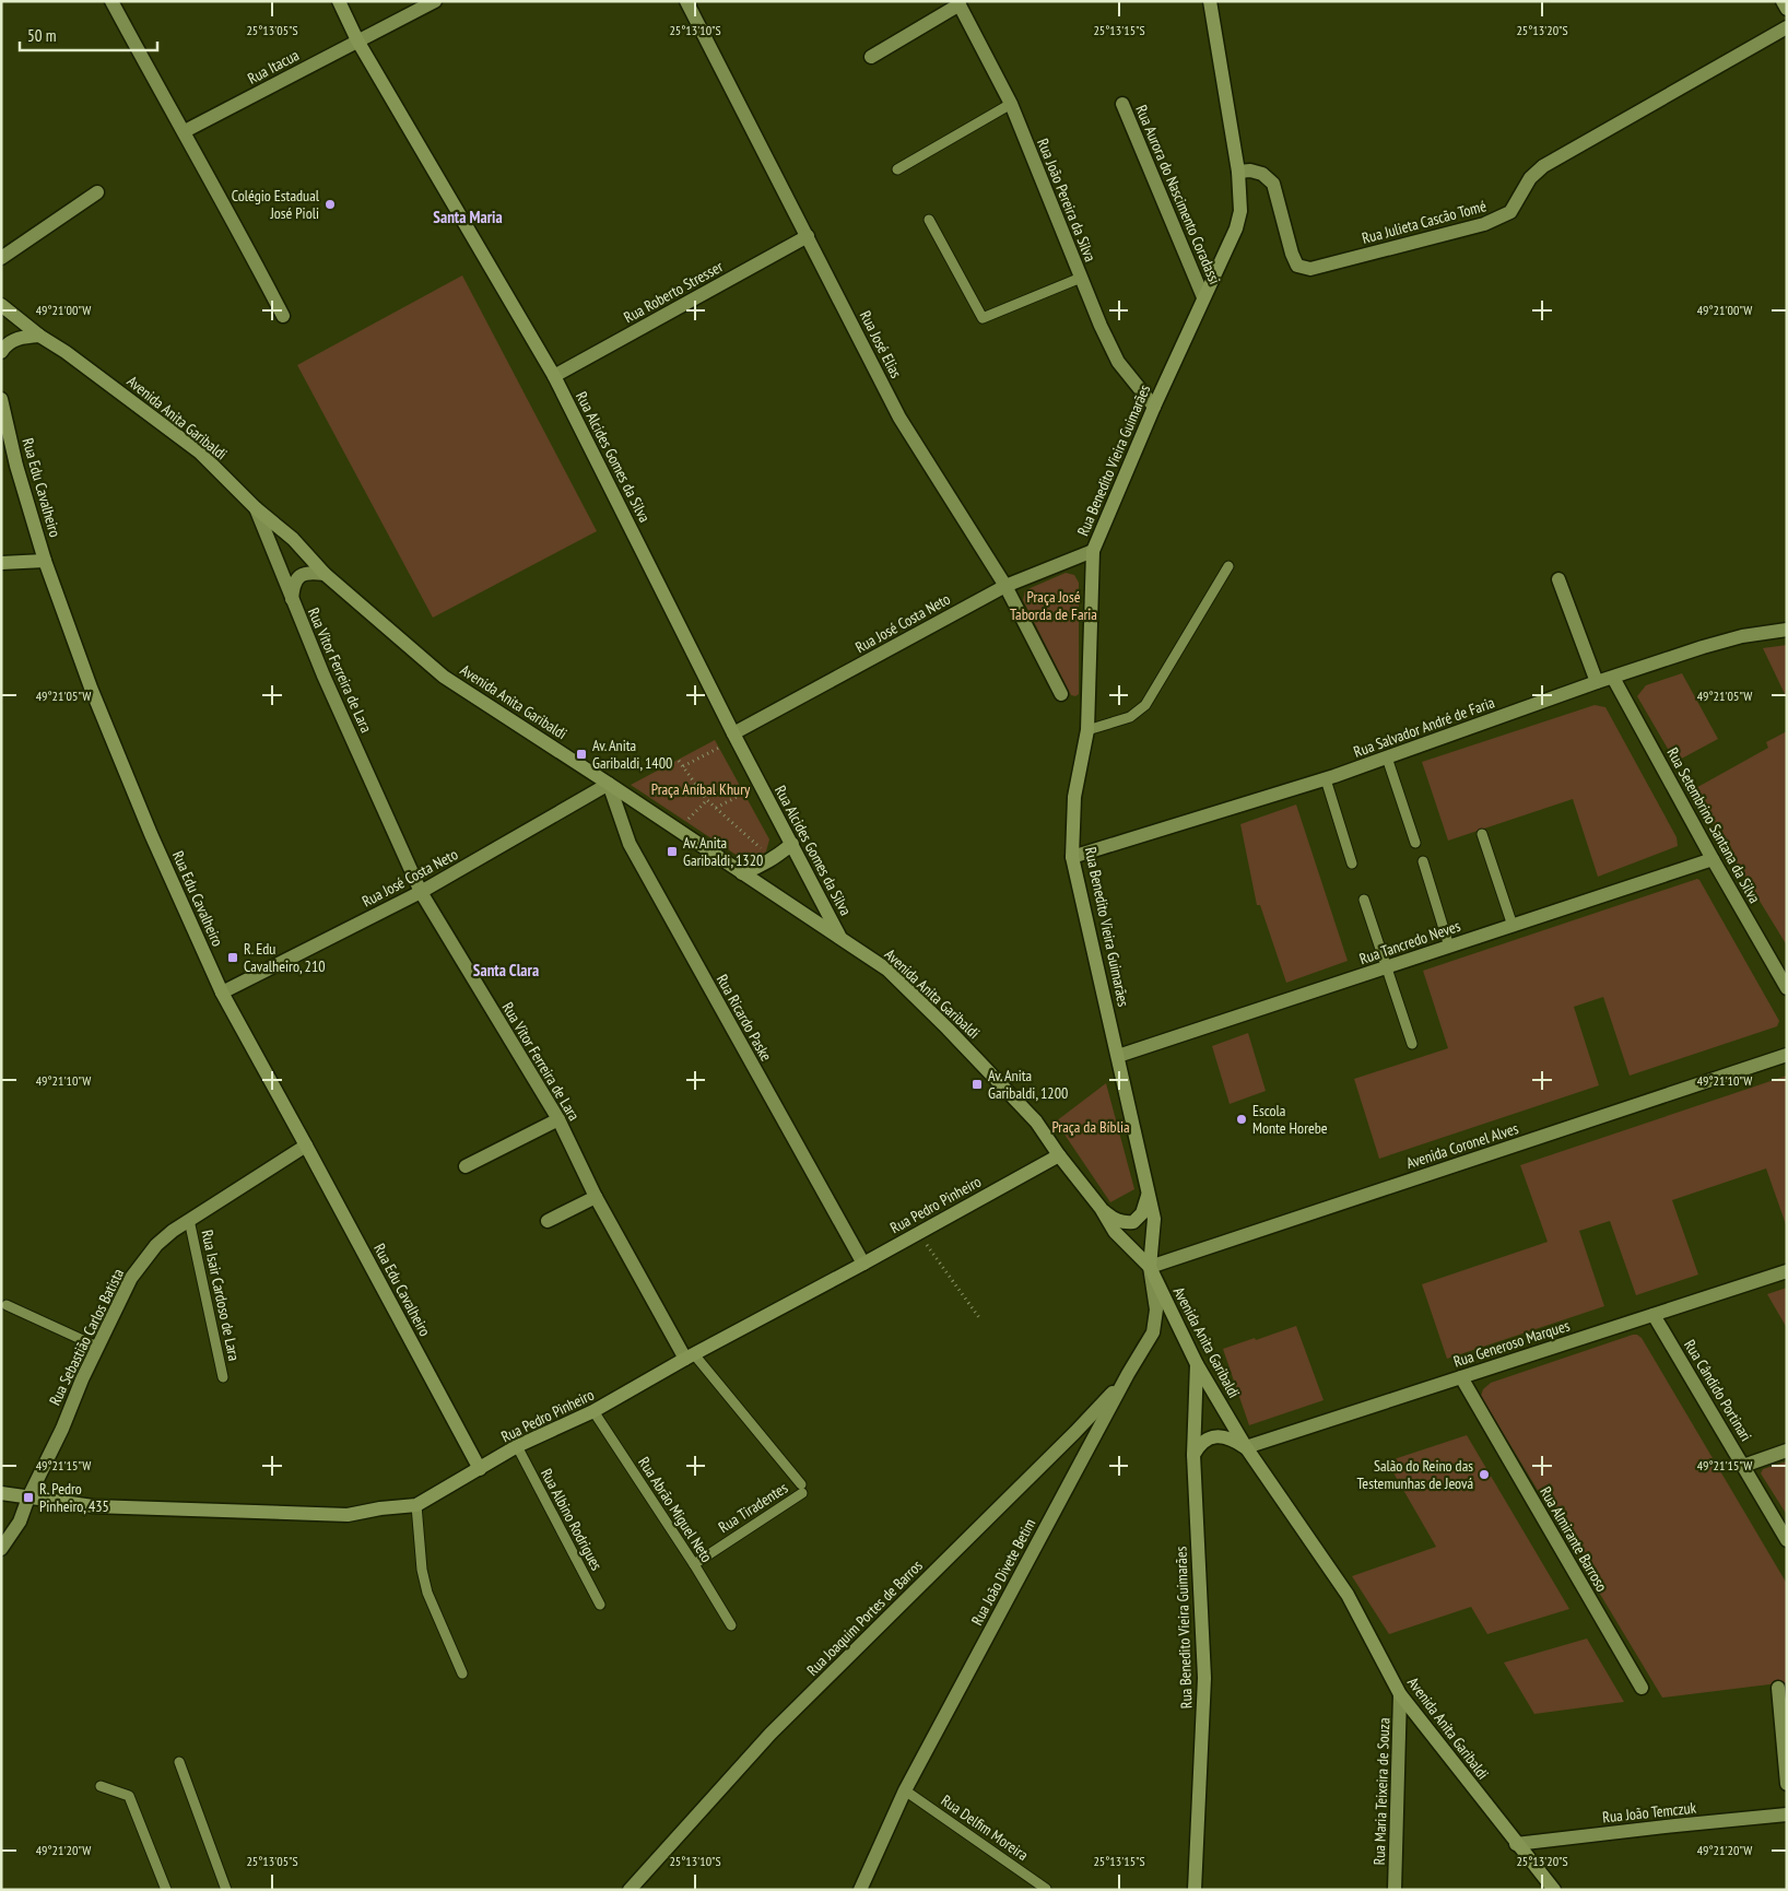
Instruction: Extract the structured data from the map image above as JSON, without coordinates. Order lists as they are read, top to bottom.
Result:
{
  "streets": {
    "street": [
      "Rua Itacua",
      "Rua Aurora do Nascimento Coradassi",
      "Rua João Pereira da Silva",
      "Rua Julieta Cascão Tomé",
      "Rua Roberto Stresser",
      "Rua José Elias",
      "Avenida Anita Garibaldi",
      "Rua Alcides Gomes da Silva",
      "Rua Benedito Vieira Guimarães",
      "Rua Edu Cavalheiro",
      "Rua José Costa Neto",
      "Rua Vitor Ferreira de Lara",
      "Rua Salvador André de Faria",
      "Rua Setembrino Santana da Silva",
      "Rua Tancredo Neves",
      "Rua Ricardo Paske",
      "Avenida Coronel Alves",
      "Rua Pedro Pinheiro",
      "Rua Sebastião Carlos Batista",
      "Rua Generoso Marques",
      "Rua Cândido Portinari",
      "Rua Almirante Barroso",
      "Rua João Divete Betim",
      "Rua Joaquim Portes de Barros",
      "Rua Maria Teixeira de Souza",
      "Rua João Temczuk"
    ],
    "lane": [
      "Rua Isair Cardoso de Lara",
      "Rua Tiradentes",
      "Rua Abrão Miguel Neto",
      "Rua Albino Rodrigues",
      "Rua Delfim Moreira"
    ]
  },
  "crossings": [
    ["Rua Itacua", "Rua Alcides Gomes da Silva"],
    ["Rua Aurora do Nascimento Coradassi", "Rua Benedito Vieira Guimarães"],
    ["Rua João Pereira da Silva", "Rua Benedito Vieira Guimarães"],
    ["Rua Julieta Cascão Tomé", "Rua Benedito Vieira Guimarães"],
    ["Rua Roberto Stresser", "Rua José Elias"],
    ["Rua Roberto Stresser", "Rua Alcides Gomes da Silva"],
    ["Rua José Elias", "Rua José Costa Neto"],
    ["Avenida Anita Garibaldi", "Rua Alcides Gomes da Silva"],
    ["Avenida Anita Garibaldi", "Rua Benedito Vieira Guimarães"],
    ["Avenida Anita Garibaldi", "Rua José Costa Neto"],
    ["Avenida Anita Garibaldi", "Rua Vitor Ferreira de Lara"],
    ["Avenida Anita Garibaldi", "Rua Ricardo Paske"],
    ["Avenida Anita Garibaldi", "Avenida Coronel Alves"],
    ["Avenida Anita Garibaldi", "Rua Pedro Pinheiro"],
    ["Avenida Anita Garibaldi", "Rua Generoso Marques"],
    ["Avenida Anita Garibaldi", "Rua João Divete Betim"],
    ["Avenida Anita Garibaldi", "Rua Maria Teixeira de Souza"],
    ["Avenida Anita Garibaldi", "Rua João Temczuk"],
    ["Rua Alcides Gomes da Silva", "Rua José Costa Neto"],
    ["Rua Benedito Vieira Guimarães", "Rua José Costa Neto"],
    ["Rua Benedito Vieira Guimarães", "Rua Salvador André de Faria"],
    ["Rua Benedito Vieira Guimarães", "Rua Tancredo Neves"],
    ["Rua Benedito Vieira Guimarães", "Avenida Coronel Alves"],
    ["Rua Benedito Vieira Guimarães", "Rua João Divete Betim"],
    ["Rua Edu Cavalheiro", "Rua José Costa Neto"],
    ["Rua Edu Cavalheiro", "Rua Pedro Pinheiro"],
    ["Rua Edu Cavalheiro", "Rua Sebastião Carlos Batista"],
    ["Rua José Costa Neto", "Rua Vitor Ferreira de Lara"],
    ["Rua José Costa Neto", "Rua Ricardo Paske"],
    ["Rua Vitor Ferreira de Lara", "Rua Pedro Pinheiro"],
    ["Rua Vitor Ferreira de Lara", "Rua Tiradentes"],
    ["Rua Salvador André de Faria", "Rua Setembrino Santana da Silva"],
    ["Rua Setembrino Santana da Silva", "Rua Tancredo Neves"],
    ["Rua Ricardo Paske", "Rua Pedro Pinheiro"],
    ["Avenida Coronel Alves", "Rua João Divete Betim"],
    ["Rua Pedro Pinheiro", "Rua Sebastião Carlos Batista"],
    ["Rua Pedro Pinheiro", "Rua Tiradentes"],
    ["Rua Pedro Pinheiro", "Rua Abrão Miguel Neto"],
    ["Rua Pedro Pinheiro", "Rua Albino Rodrigues"],
    ["Rua Isair Cardoso de Lara", "Rua Sebastião Carlos Batista"],
    ["Rua Generoso Marques", "Rua Cândido Portinari"],
    ["Rua Generoso Marques", "Rua Almirante Barroso"],
    ["Rua Tiradentes", "Rua Abrão Miguel Neto"],
    ["Rua João Divete Betim", "Rua Joaquim Portes de Barros"],
    ["Rua João Divete Betim", "Rua Delfim Moreira"]
  ],
  "districts": ["Santa Maria", "Santa Clara"],
  "parks": ["Praça José Taborda de Faria", "Praça Aníbal Khury", "Praça da Bíblia"],
  "places": {
    "other": ["Colégio Estadual José Pioli", "Escola Monte Horebe", "Salão do Reino das Testemunhas de Jeová"],
    "transit": [
      "Av. Anita Garibaldi, 1400",
      "Av. Anita Garibaldi, 1320",
      "R. Edu Cavalheiro, 210",
      "Av. Anita Garibaldi, 1200",
      "R. Pedro Pinheiro, 435"
    ]
  },
  "scale_bar": "50 m",
  "coordinates": [
    "25°13'05\"S",
    "25°13'10\"S",
    "25°13'15\"S",
    "25°13'20\"S",
    "49°21'00\"W",
    "49°21'05\"W",
    "49°21'10\"W",
    "49°21'15\"W",
    "49°21'20\"W"
  ]
}
